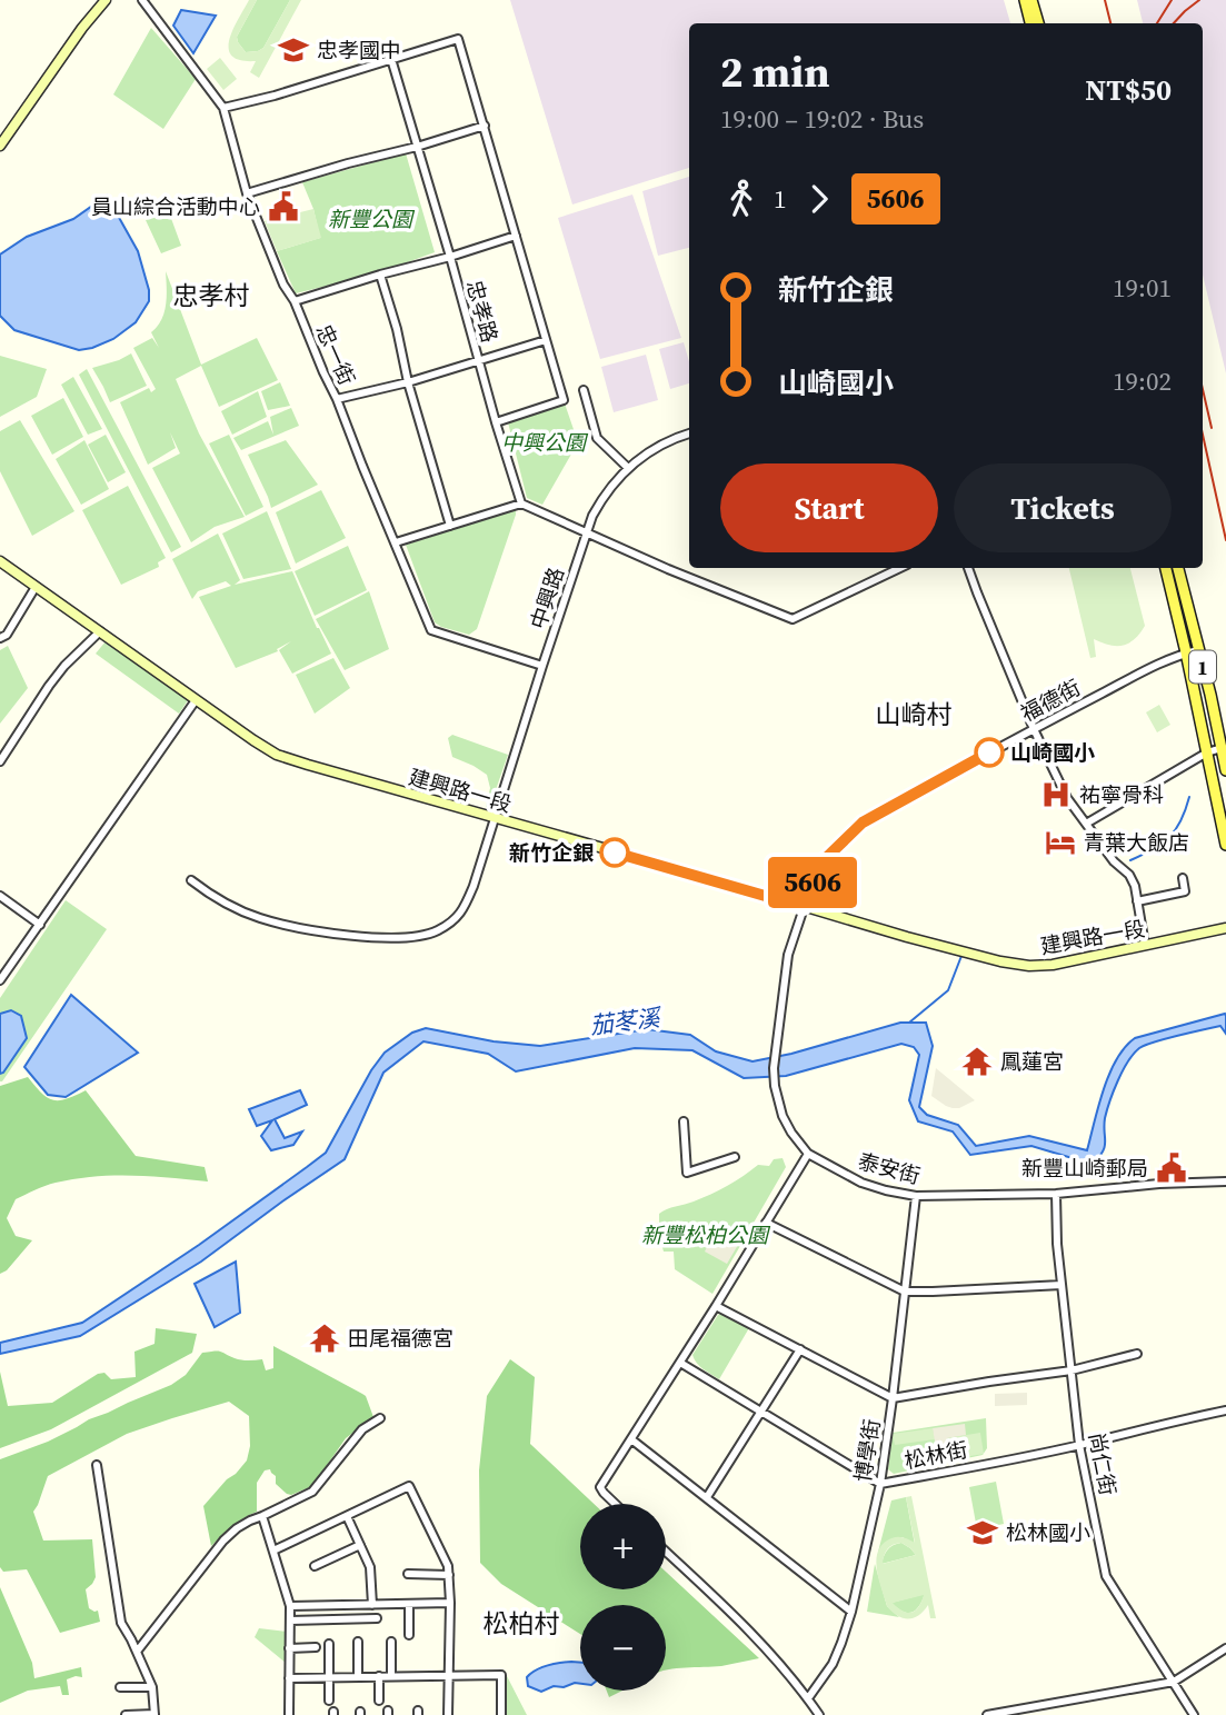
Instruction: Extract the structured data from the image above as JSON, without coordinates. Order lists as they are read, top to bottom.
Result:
{
  "streets": {
    "main road": ["1"],
    "street": [
      "忠孝路",
      "忠一街",
      "中興路",
      "福德街",
      "建興路一段",
      "泰安街",
      "博學街",
      "松林街",
      "尚仁街"
    ]
  },
  "crossings": [
    ["忠一街", "中興路"],
    ["中興路", "建興路一段"],
    ["1", "福德街"],
    ["福德街", "建興路一段"],
    ["福德街", "泰安街"],
    ["建興路一段", "泰安街"],
    ["泰安街", "博學街"],
    ["泰安街", "尚仁街"],
    ["博學街", "松林街"],
    ["松林街", "尚仁街"]
  ],
  "districts": ["忠孝村", "山崎村", "松柏村"],
  "water": ["茄苳溪"],
  "parks": ["新豐公園", "中興公園", "新豐松柏公園"],
  "places": {
    "school or university": ["忠孝國中", "松林國小"],
    "public building": ["員山綜合活動中心", "新豐山崎郵局"],
    "other": ["山崎國小", "新竹企銀"],
    "hospital": ["祐寧骨科"],
    "hotel": ["青葉大飯店"],
    "temple": ["鳳蓮宮", "田尾福德宮"]
  },
  "lines": ["bus line 5606"],
  "page": {
    "on_map": "5606",
    "heading": ["2 min", "19:00 – 19:02 · Bus", "NT$50"],
    "legs": ["1", "5606"],
    "list": [
      {
        "name": "新竹企銀",
        "value": "19:01"
      },
      {
        "name": "山崎國小",
        "value": "19:02"
      }
    ],
    "buttons": ["Start", "Tickets"],
    "map_buttons": ["+", "−"]
  }
}
